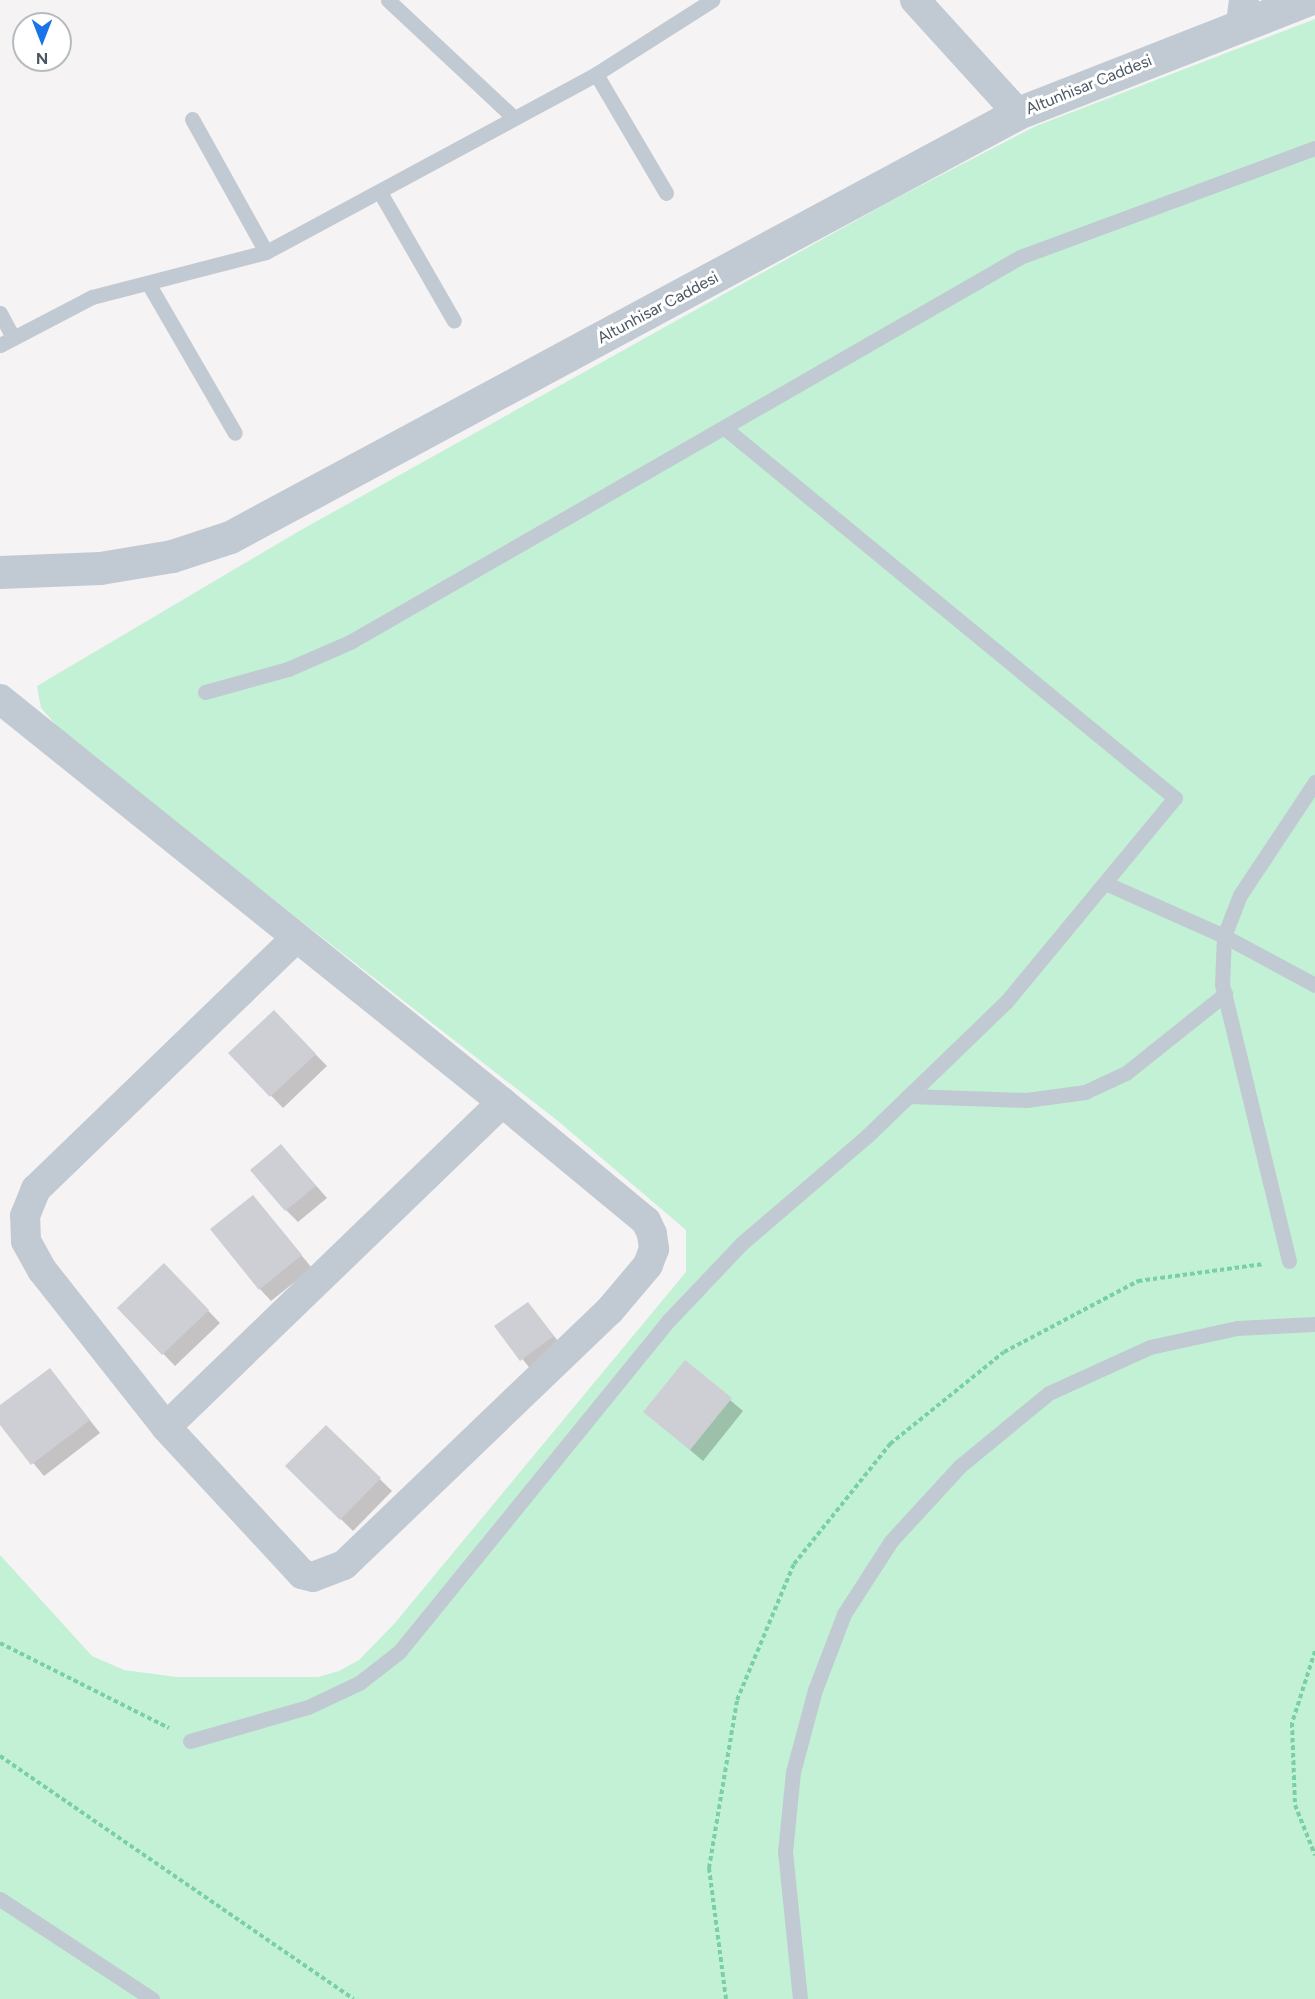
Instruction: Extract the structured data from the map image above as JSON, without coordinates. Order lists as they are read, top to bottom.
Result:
{
  "streets": {
    "street": ["Altunhisar Caddesi"]
  },
  "north": "bottom"
}
